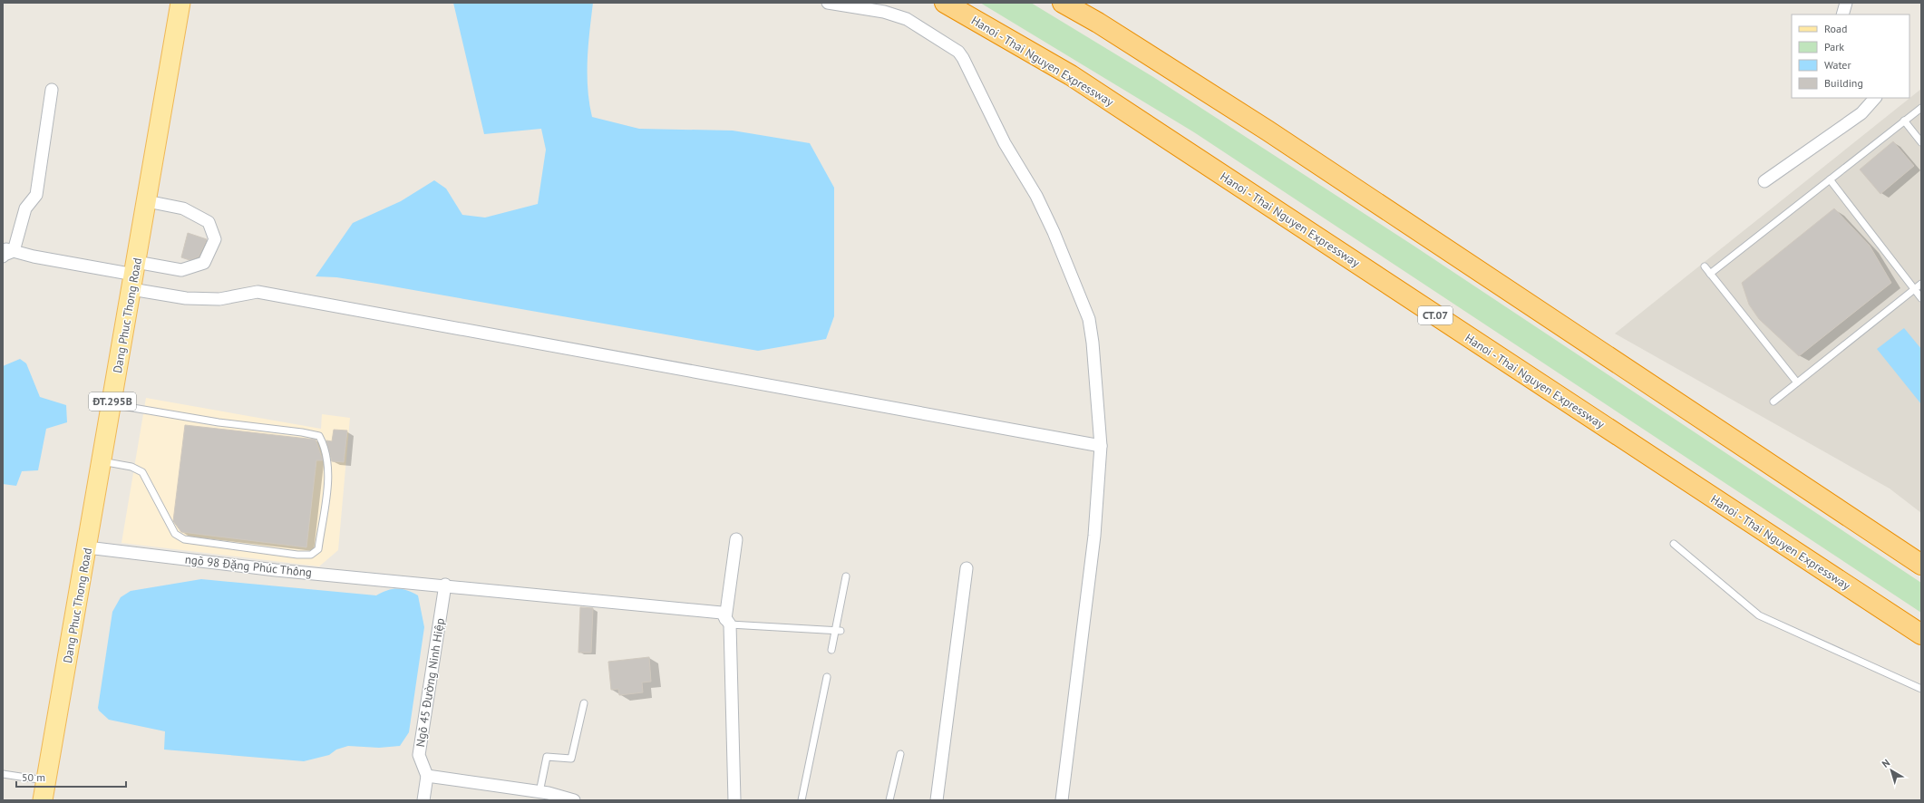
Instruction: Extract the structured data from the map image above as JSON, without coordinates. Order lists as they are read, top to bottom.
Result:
{
  "streets": {
    "highway": ["Hanoi - Thai Nguyen Expressway", "CT.07"],
    "main road": ["Dang Phuc Thong Road", "ĐT.295B"],
    "street": ["ngõ 98 Đặng Phúc Thông", "Ngõ 45 Đường Ninh Hiệp"]
  },
  "crossings": [
    ["Dang Phuc Thong Road", "ngõ 98 Đặng Phúc Thông"],
    ["ngõ 98 Đặng Phúc Thông", "Ngõ 45 Đường Ninh Hiệp"]
  ],
  "legend": [
    "Road",
    "Park",
    "Water",
    "Building"
  ],
  "scale_bar": "50 m",
  "north": "top left"
}
